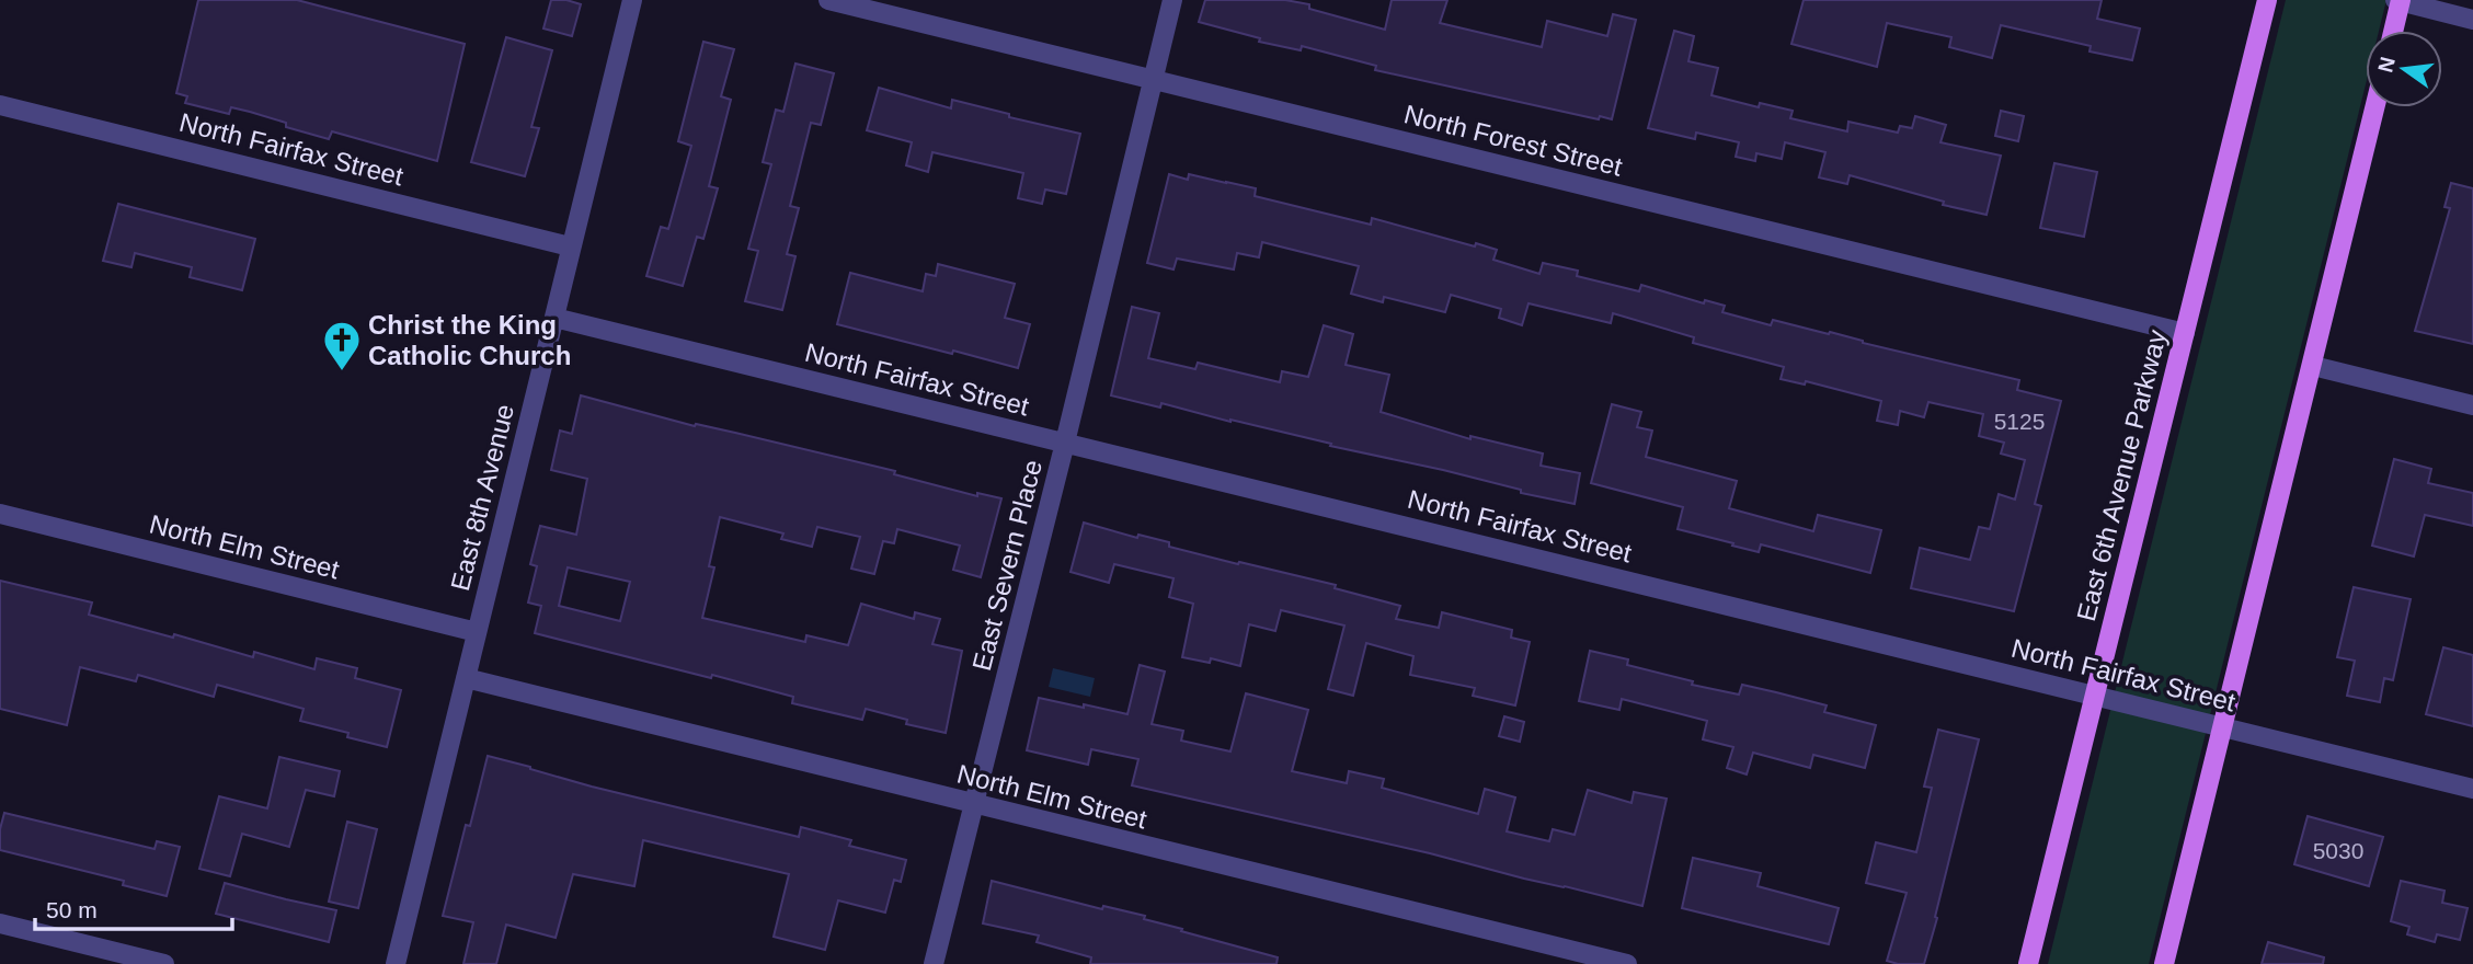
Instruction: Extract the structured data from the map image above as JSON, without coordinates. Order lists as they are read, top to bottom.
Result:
{
  "streets": {
    "main road": ["East 6th Avenue Parkway"],
    "street": [
      "North Forest Street",
      "North Fairfax Street",
      "East 8th Avenue",
      "North Elm Street",
      "East Severn Place"
    ]
  },
  "crossings": [
    ["North Forest Street", "East 6th Avenue Parkway"],
    ["North Forest Street", "East Severn Place"],
    ["North Fairfax Street", "East 6th Avenue Parkway"],
    ["North Fairfax Street", "East 8th Avenue"],
    ["North Fairfax Street", "East Severn Place"],
    ["East 8th Avenue", "North Elm Street"],
    ["North Elm Street", "East Severn Place"]
  ],
  "places": {
    "church": ["Christ the King Catholic Church"]
  },
  "house_numbers": ["5125", "5030"],
  "scale_bar": "50 m",
  "north": "left"
}
